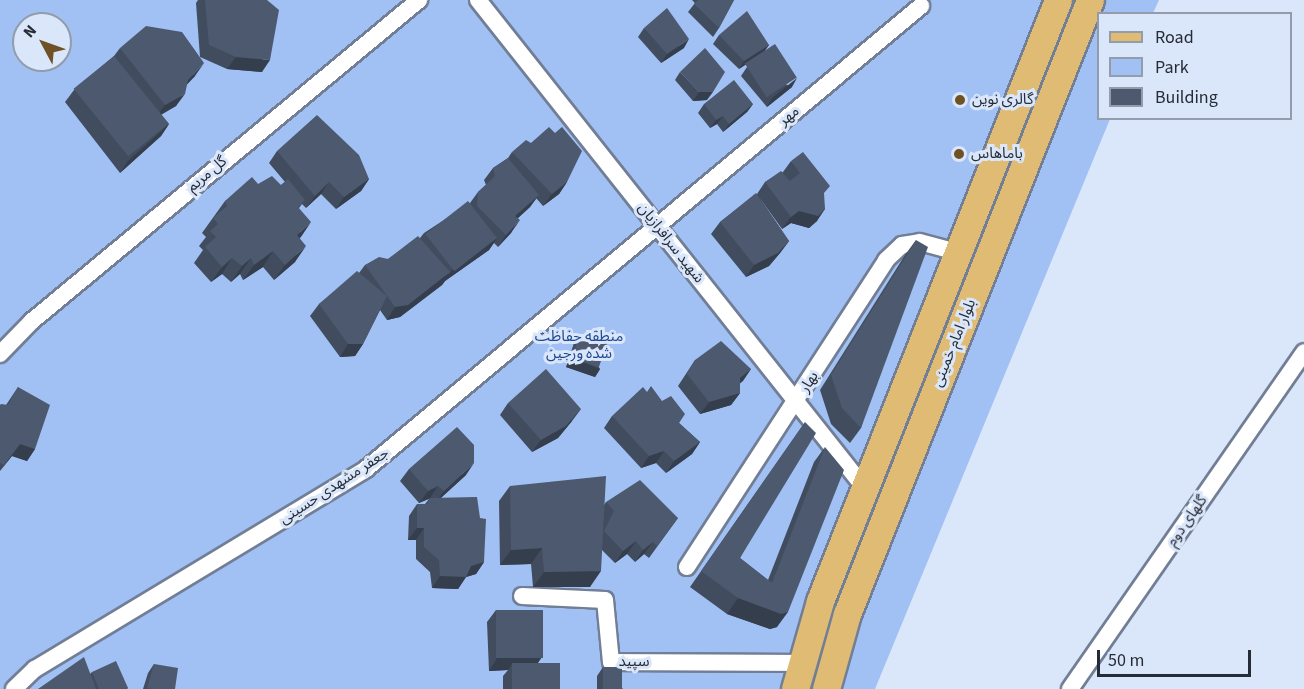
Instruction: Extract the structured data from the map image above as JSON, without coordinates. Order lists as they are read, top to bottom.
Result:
{
  "streets": {
    "main road": ["بلوار امام خمینی"],
    "street": [
      "مهر",
      "گل مریم",
      "شهید سرافرازیان",
      "بهار",
      "جعفر مشهدی حسینی",
      "گلهای دوم",
      "سپید"
    ]
  },
  "crossings": [
    ["مهر", "شهید سرافرازیان"],
    ["مهر", "جعفر مشهدی حسینی"],
    ["شهید سرافرازیان", "بلوار امام خمینی"],
    ["شهید سرافرازیان", "بهار"],
    ["شهید سرافرازیان", "جعفر مشهدی حسینی"],
    ["بلوار امام خمینی", "بهار"],
    ["بلوار امام خمینی", "سپید"]
  ],
  "parks": ["منطقه حفاظت شده ورجین"],
  "places": ["گالری نوین", "باماهاس"],
  "legend": ["Road", "Park", "Building"],
  "scale_bar": "50 m",
  "north": "top left"
}
